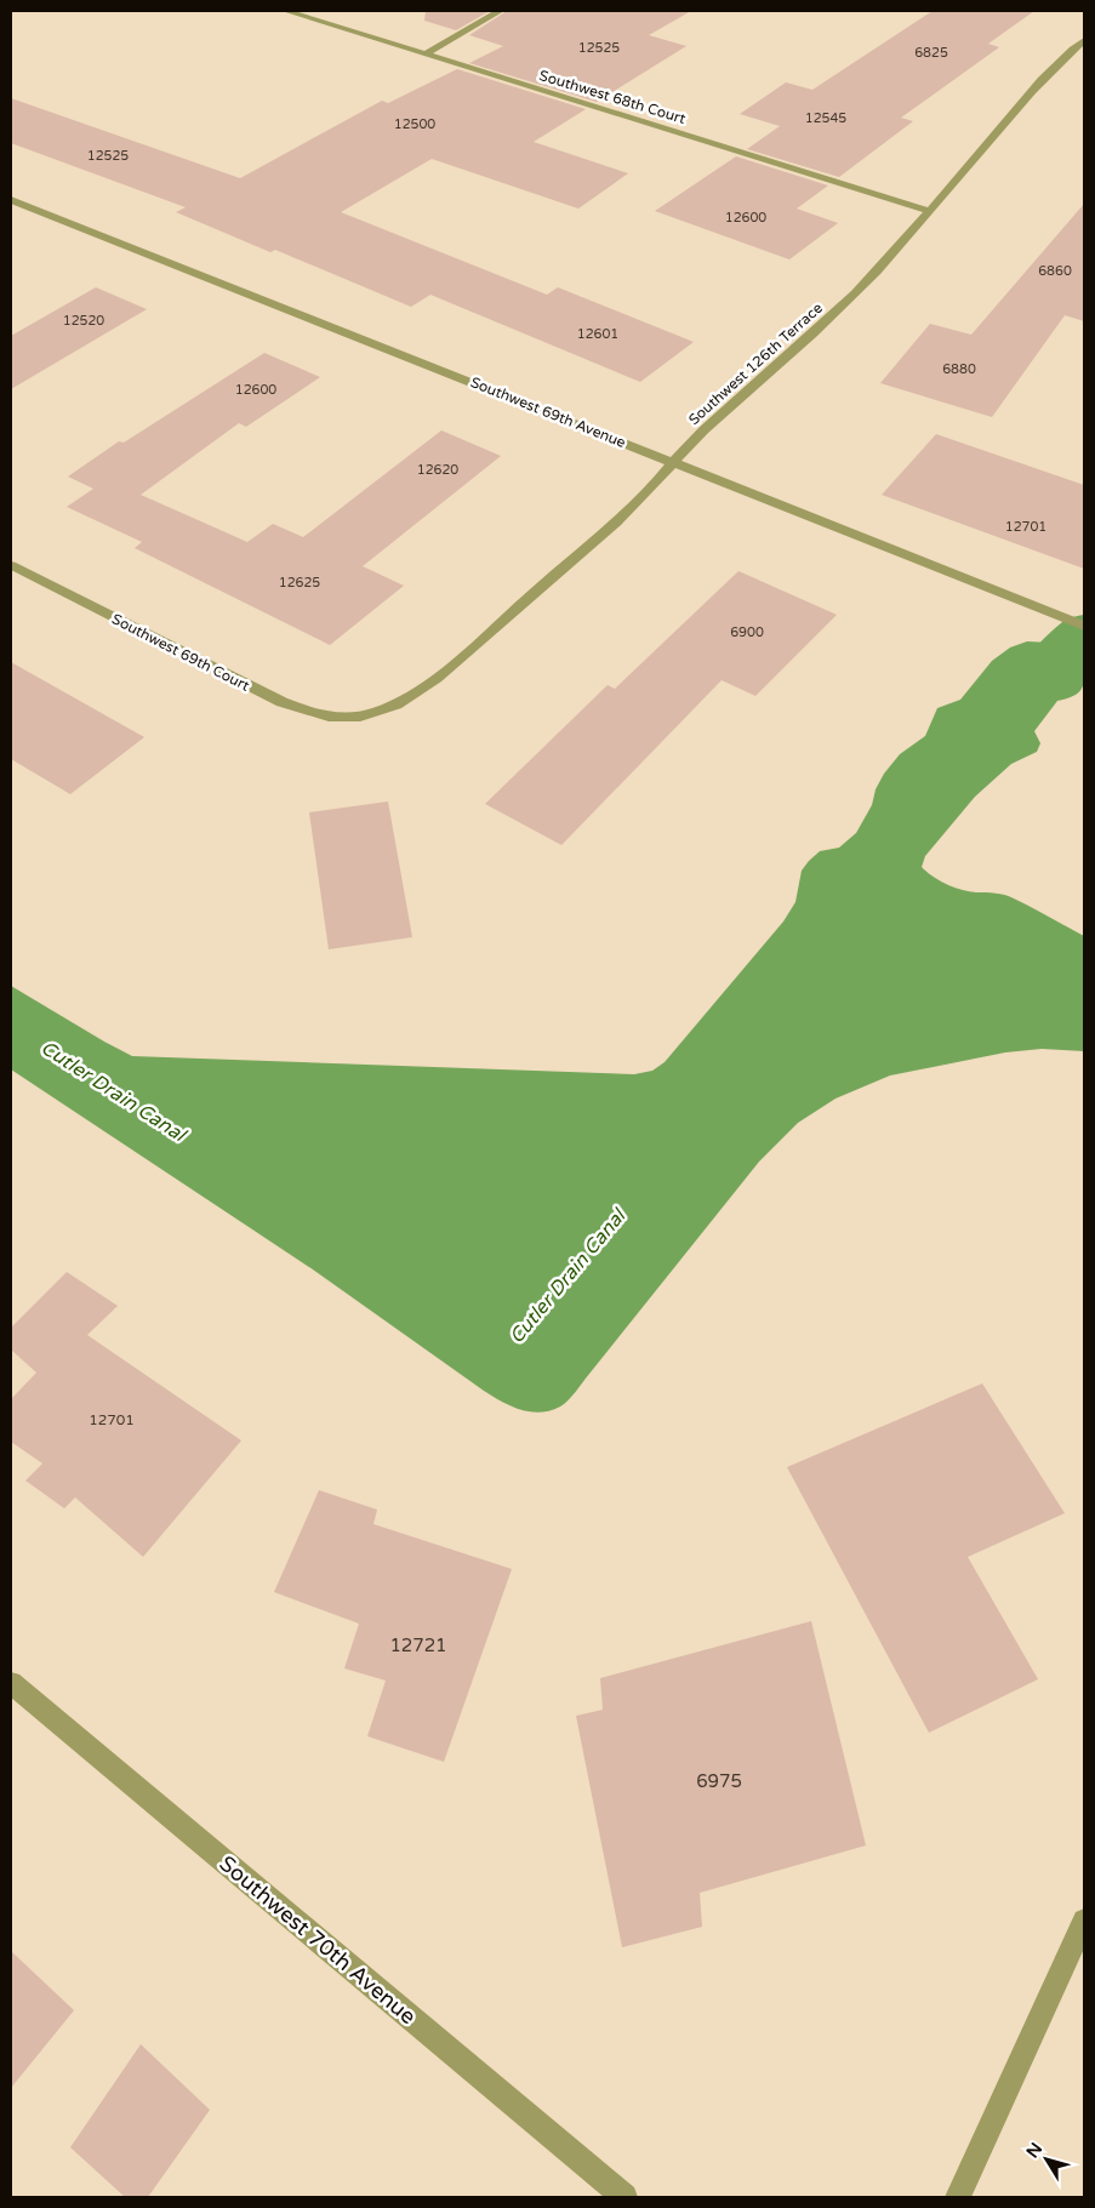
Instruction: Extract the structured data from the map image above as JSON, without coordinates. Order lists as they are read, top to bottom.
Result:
{
  "streets": {
    "street": [
      "Southwest 68th Court",
      "Southwest 126th Terrace",
      "Southwest 69th Avenue",
      "Southwest 69th Court",
      "Southwest 70th Avenue"
    ]
  },
  "crossings": [
    ["Southwest 68th Court", "Southwest 126th Terrace"],
    ["Southwest 126th Terrace", "Southwest 69th Avenue"],
    ["Southwest 126th Terrace", "Southwest 69th Court"]
  ],
  "water": ["Cutler Drain Canal"],
  "house_numbers": [
    "12525",
    "6825",
    "12545",
    "12500",
    "12525",
    "12600",
    "6860",
    "12520",
    "12601",
    "6880",
    "12600",
    "12620",
    "12701",
    "12625",
    "6900",
    "12701",
    "12721",
    "6975"
  ],
  "north": "top left"
}
